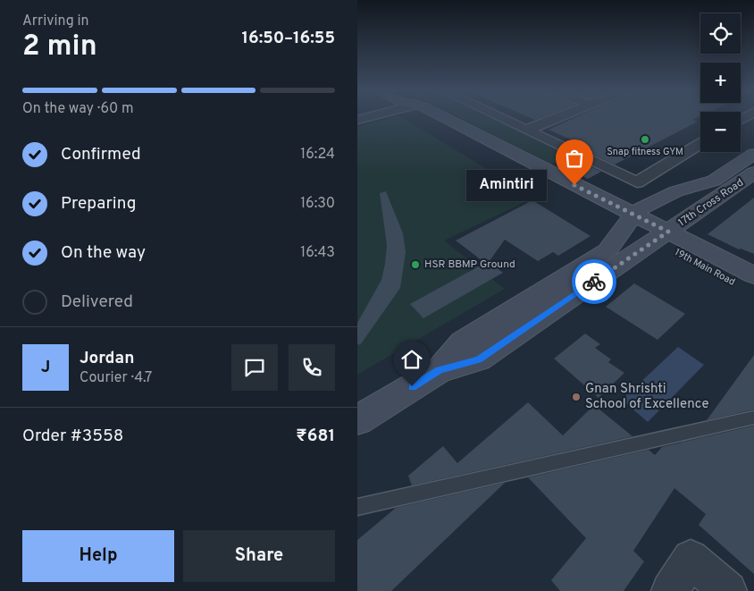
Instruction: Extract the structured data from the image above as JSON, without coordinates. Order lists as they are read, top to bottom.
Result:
{
  "streets": {
    "main road": ["17th Cross Road", "19th Main Road"]
  },
  "crossings": [
    ["17th Cross Road", "19th Main Road"]
  ],
  "places": [
    "Snap fitness GYM",
    "Amintiri",
    "HSR BBMP Ground",
    "Gnan Shrishti School of Excellence"
  ],
  "page": {
    "heading": ["2 min", "Arriving in", "16:50–16:55"],
    "panel": [
      "Jordan",
      "Courier · 4.7",
      "Order #3558",
      "₹681"
    ],
    "map_buttons": ["+", "−"],
    "bar": "On the way · 60 m",
    "list": [
      ["Confirmed", "16:24"],
      ["Preparing", "16:30"],
      ["On the way", "16:43"],
      "Delivered"
    ],
    "bubble": "Amintiri",
    "round": "J",
    "buttons": ["Help", "Share"]
  }
}
